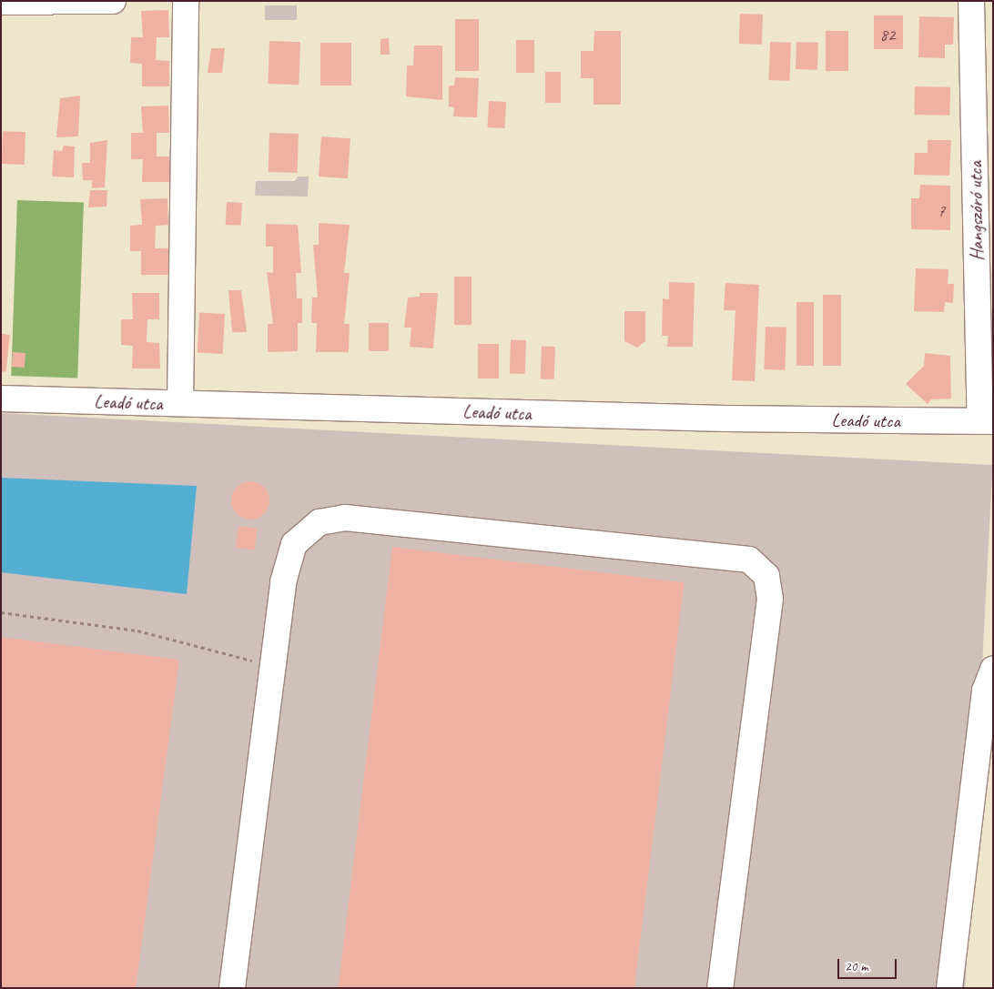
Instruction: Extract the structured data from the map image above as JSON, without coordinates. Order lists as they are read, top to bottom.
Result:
{
  "streets": {
    "street": ["Hangszóró utca", "Leadó utca"]
  },
  "crossings": [
    ["Hangszóró utca", "Leadó utca"]
  ],
  "house_numbers": ["82", "7"],
  "scale_bar": "20 m"
}
